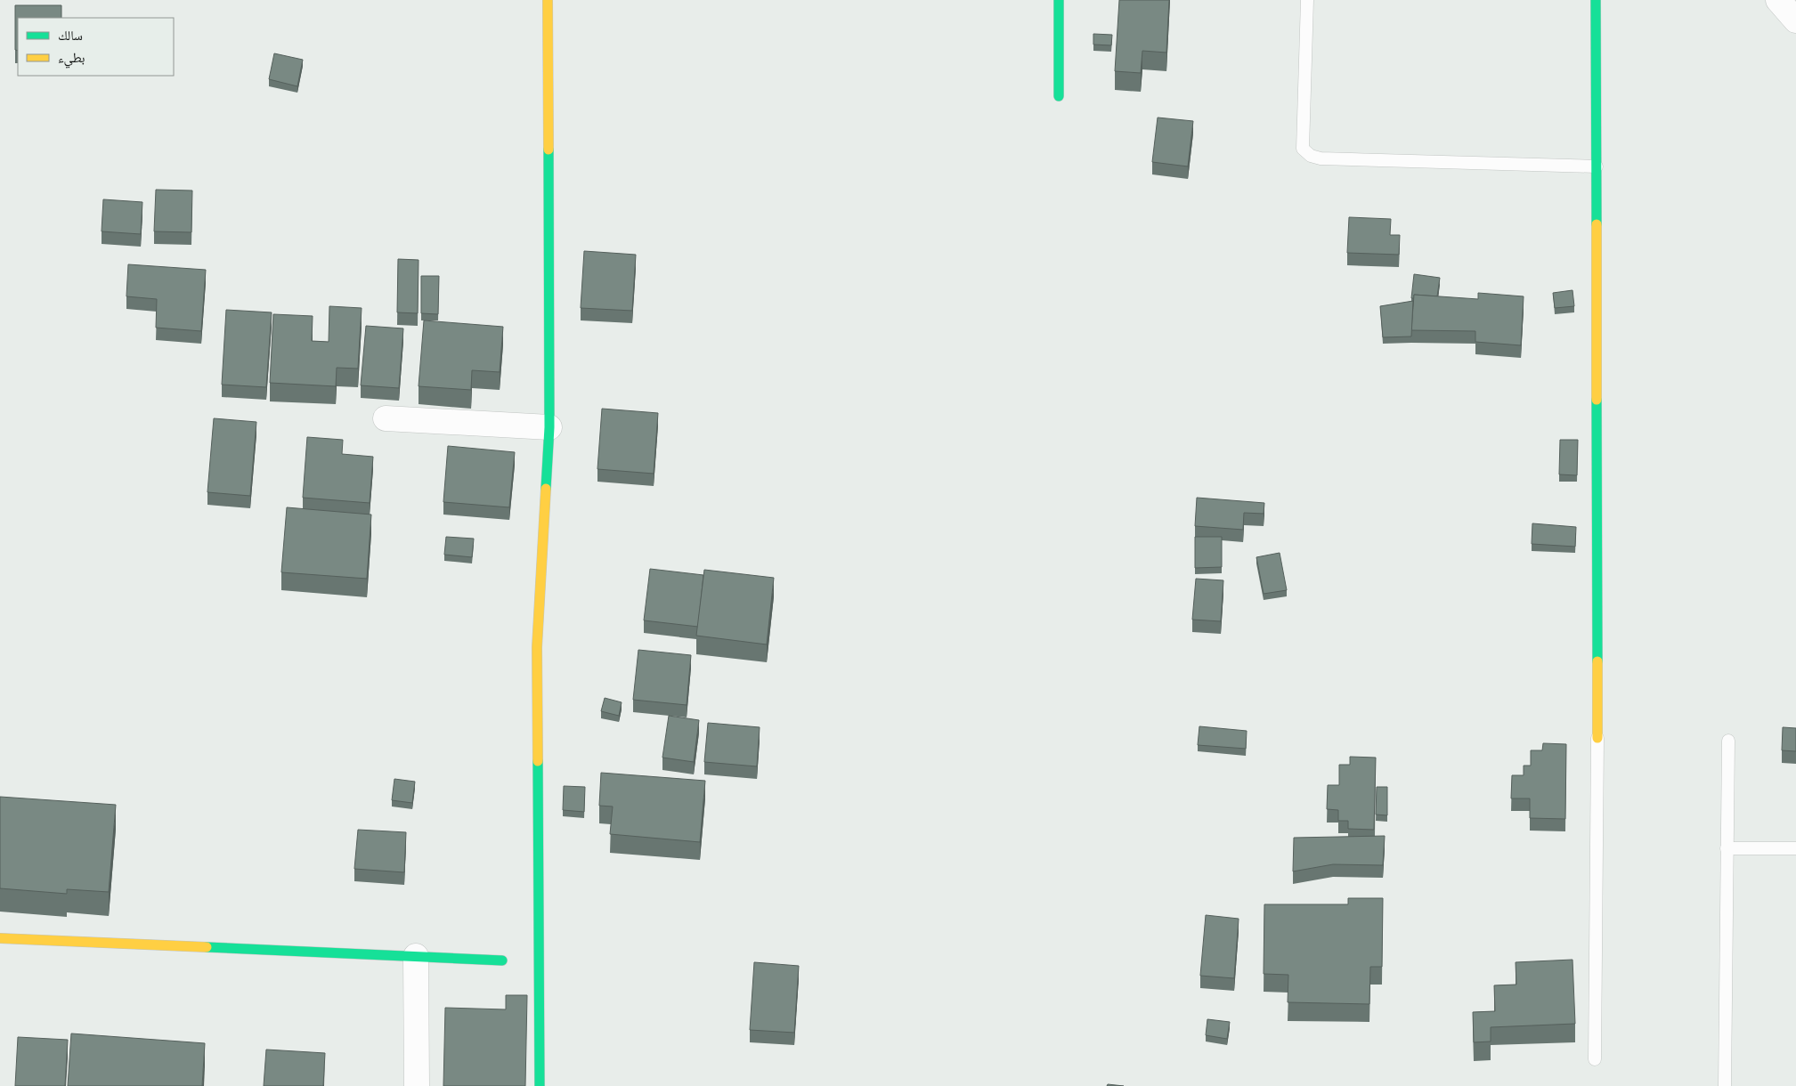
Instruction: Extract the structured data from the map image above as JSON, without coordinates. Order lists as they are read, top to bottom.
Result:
{
  "legend": ["سالك", "بطيء"]
}
